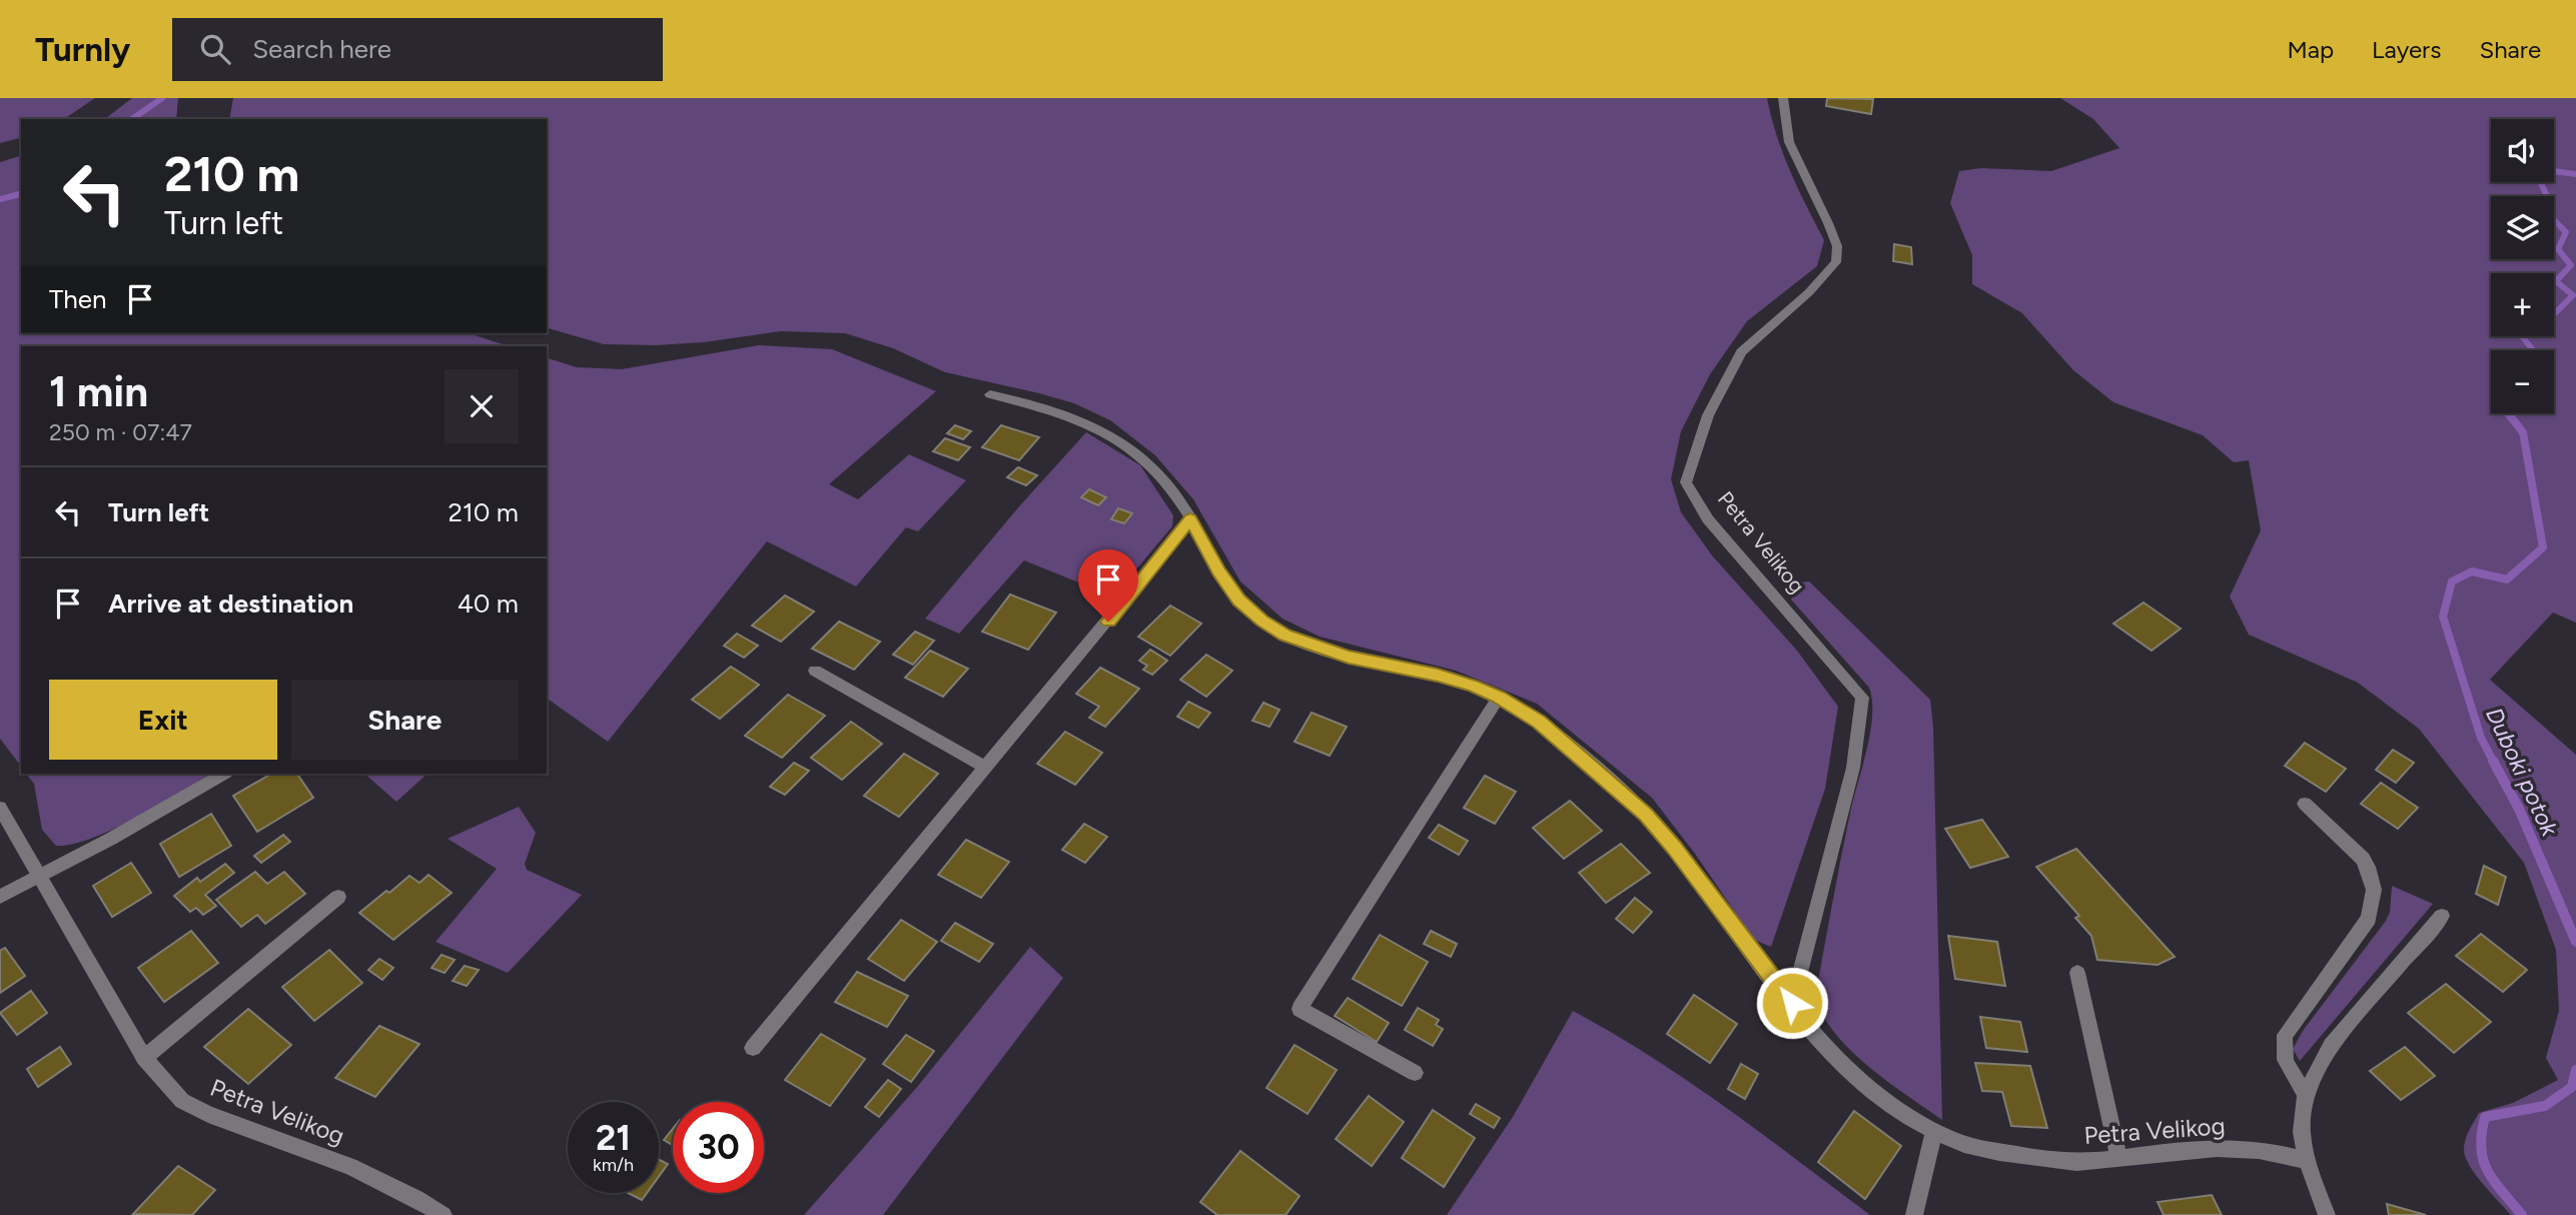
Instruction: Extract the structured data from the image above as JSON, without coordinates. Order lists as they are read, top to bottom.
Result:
{
  "streets": {
    "street": ["Petra Velikog"]
  },
  "water": ["Duboki potok"],
  "page": {
    "header": "Turnly",
    "search": "Search here",
    "nav": ["Map", "Layers", "Share"],
    "map_buttons": ["+", "−"],
    "turn": ["210 m", "Turn left"],
    "then": "Then",
    "heading": ["1 min", "250 m · 07:47"],
    "list": [
      {
        "name": "Turn left",
        "value": "210 m"
      },
      {
        "name": "Arrive at destination",
        "value": "40 m"
      }
    ],
    "buttons": ["Exit", "Share"],
    "speed": "21 km/h",
    "limit": "30"
  }
}
